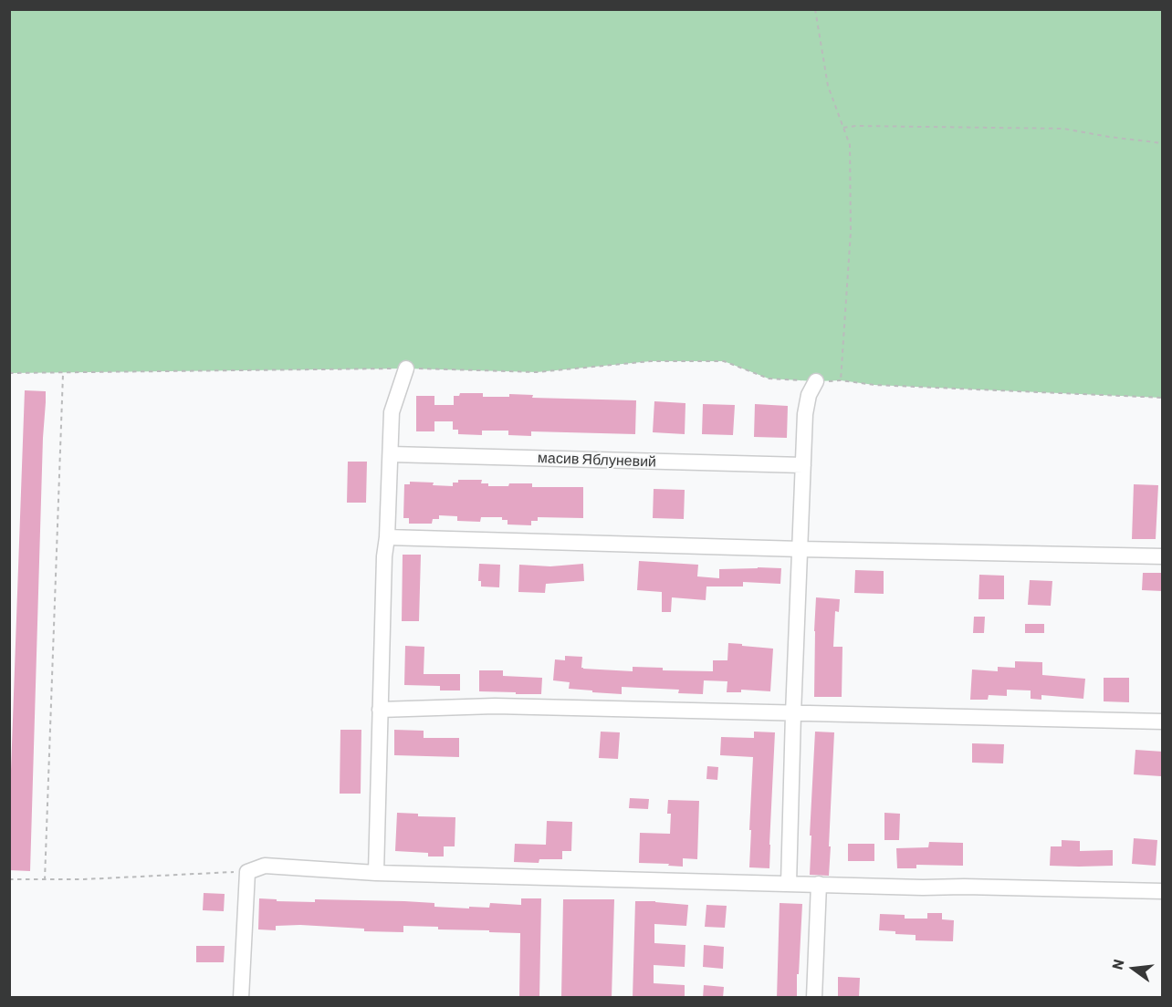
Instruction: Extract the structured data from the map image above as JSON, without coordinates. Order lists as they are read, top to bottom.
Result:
{
  "streets": {
    "street": ["масив Яблуневий"]
  },
  "north": "left"
}
